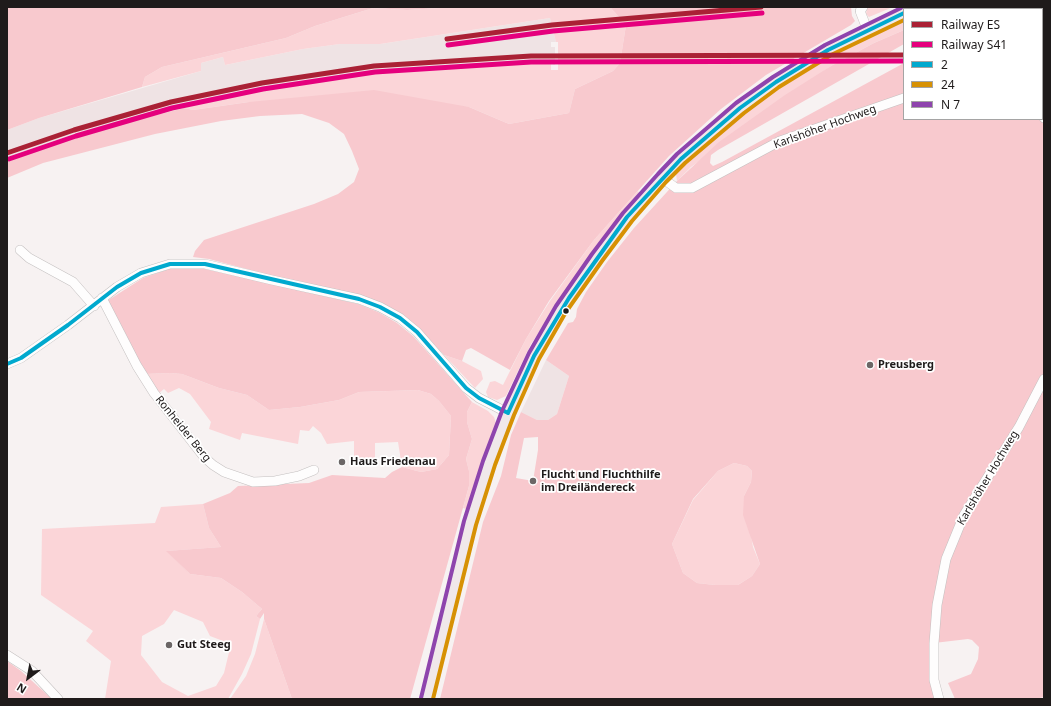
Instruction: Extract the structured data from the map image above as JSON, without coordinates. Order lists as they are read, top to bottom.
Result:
{
  "streets": {
    "street": ["Karlshöher Hochweg", "Ronheider Berg"]
  },
  "places": [
    "Preusberg",
    "Haus Friedenau",
    "Flucht und Fluchthilfe im Dreiländereck",
    "Gut Steeg"
  ],
  "lines": [
    "rail line ES",
    "rail line S41",
    "transit line 2",
    "transit line 24"
  ],
  "legend": [
    "Railway ES",
    "Railway S41",
    "2",
    "24",
    "N 7"
  ],
  "north": "bottom left"
}
